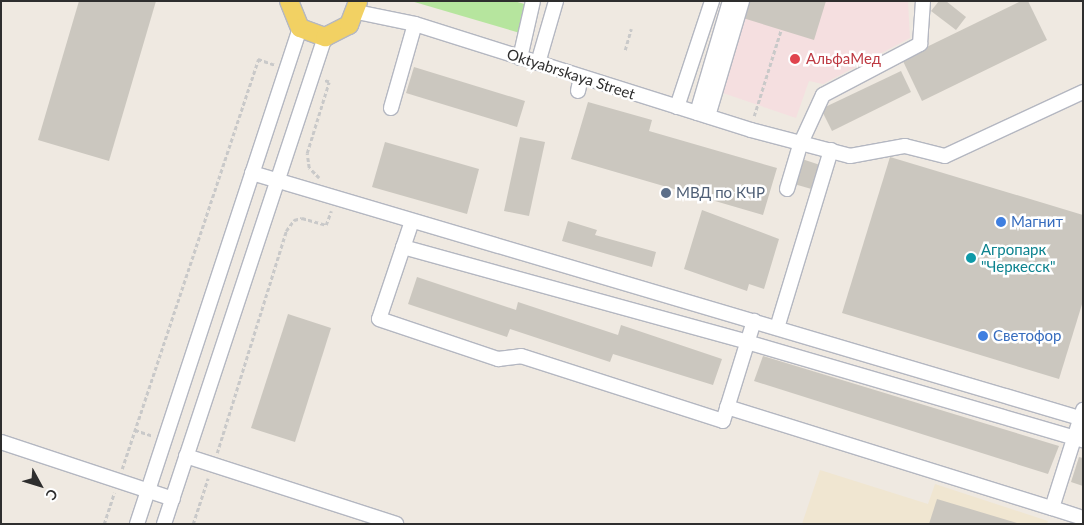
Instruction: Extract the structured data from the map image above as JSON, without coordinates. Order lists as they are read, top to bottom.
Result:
{
  "streets": {
    "main road": ["Oktyabrskaya Street"]
  },
  "places": [
    "АльфаМед",
    "МВД по КЧР",
    "Магнит",
    "Агропарк \"Черкесск\"",
    "Светофор"
  ],
  "north": "bottom right"
}
